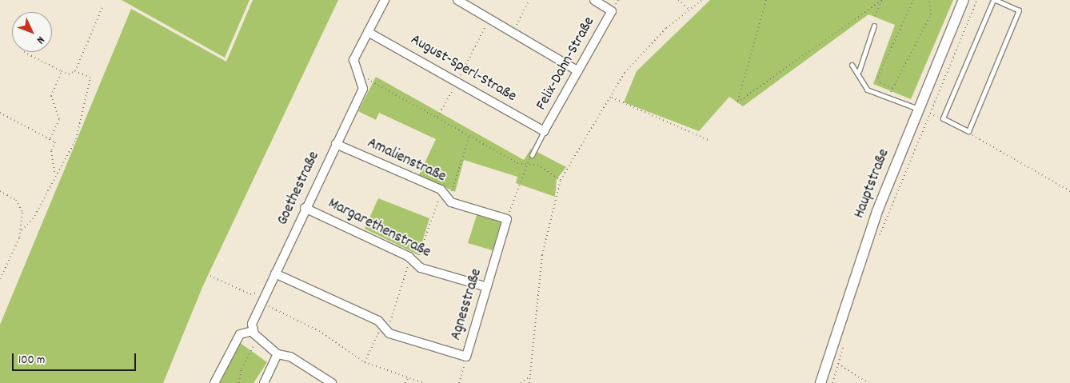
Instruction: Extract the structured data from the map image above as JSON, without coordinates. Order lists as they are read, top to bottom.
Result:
{
  "streets": {
    "street": [
      "Felix-Dahn-Straße",
      "August-Sperl-Straße",
      "Amalienstraße",
      "Hauptstraße",
      "Goethestraße",
      "Margarethenstraße",
      "Agnesstraße"
    ]
  },
  "crossings": [
    ["Felix-Dahn-Straße", "August-Sperl-Straße"],
    ["Amalienstraße", "Goethestraße"],
    ["Amalienstraße", "Agnesstraße"],
    ["Goethestraße", "Margarethenstraße"],
    ["Goethestraße", "Agnesstraße"],
    ["Margarethenstraße", "Agnesstraße"]
  ],
  "scale_bar": "100 m",
  "north": "bottom right"
}
